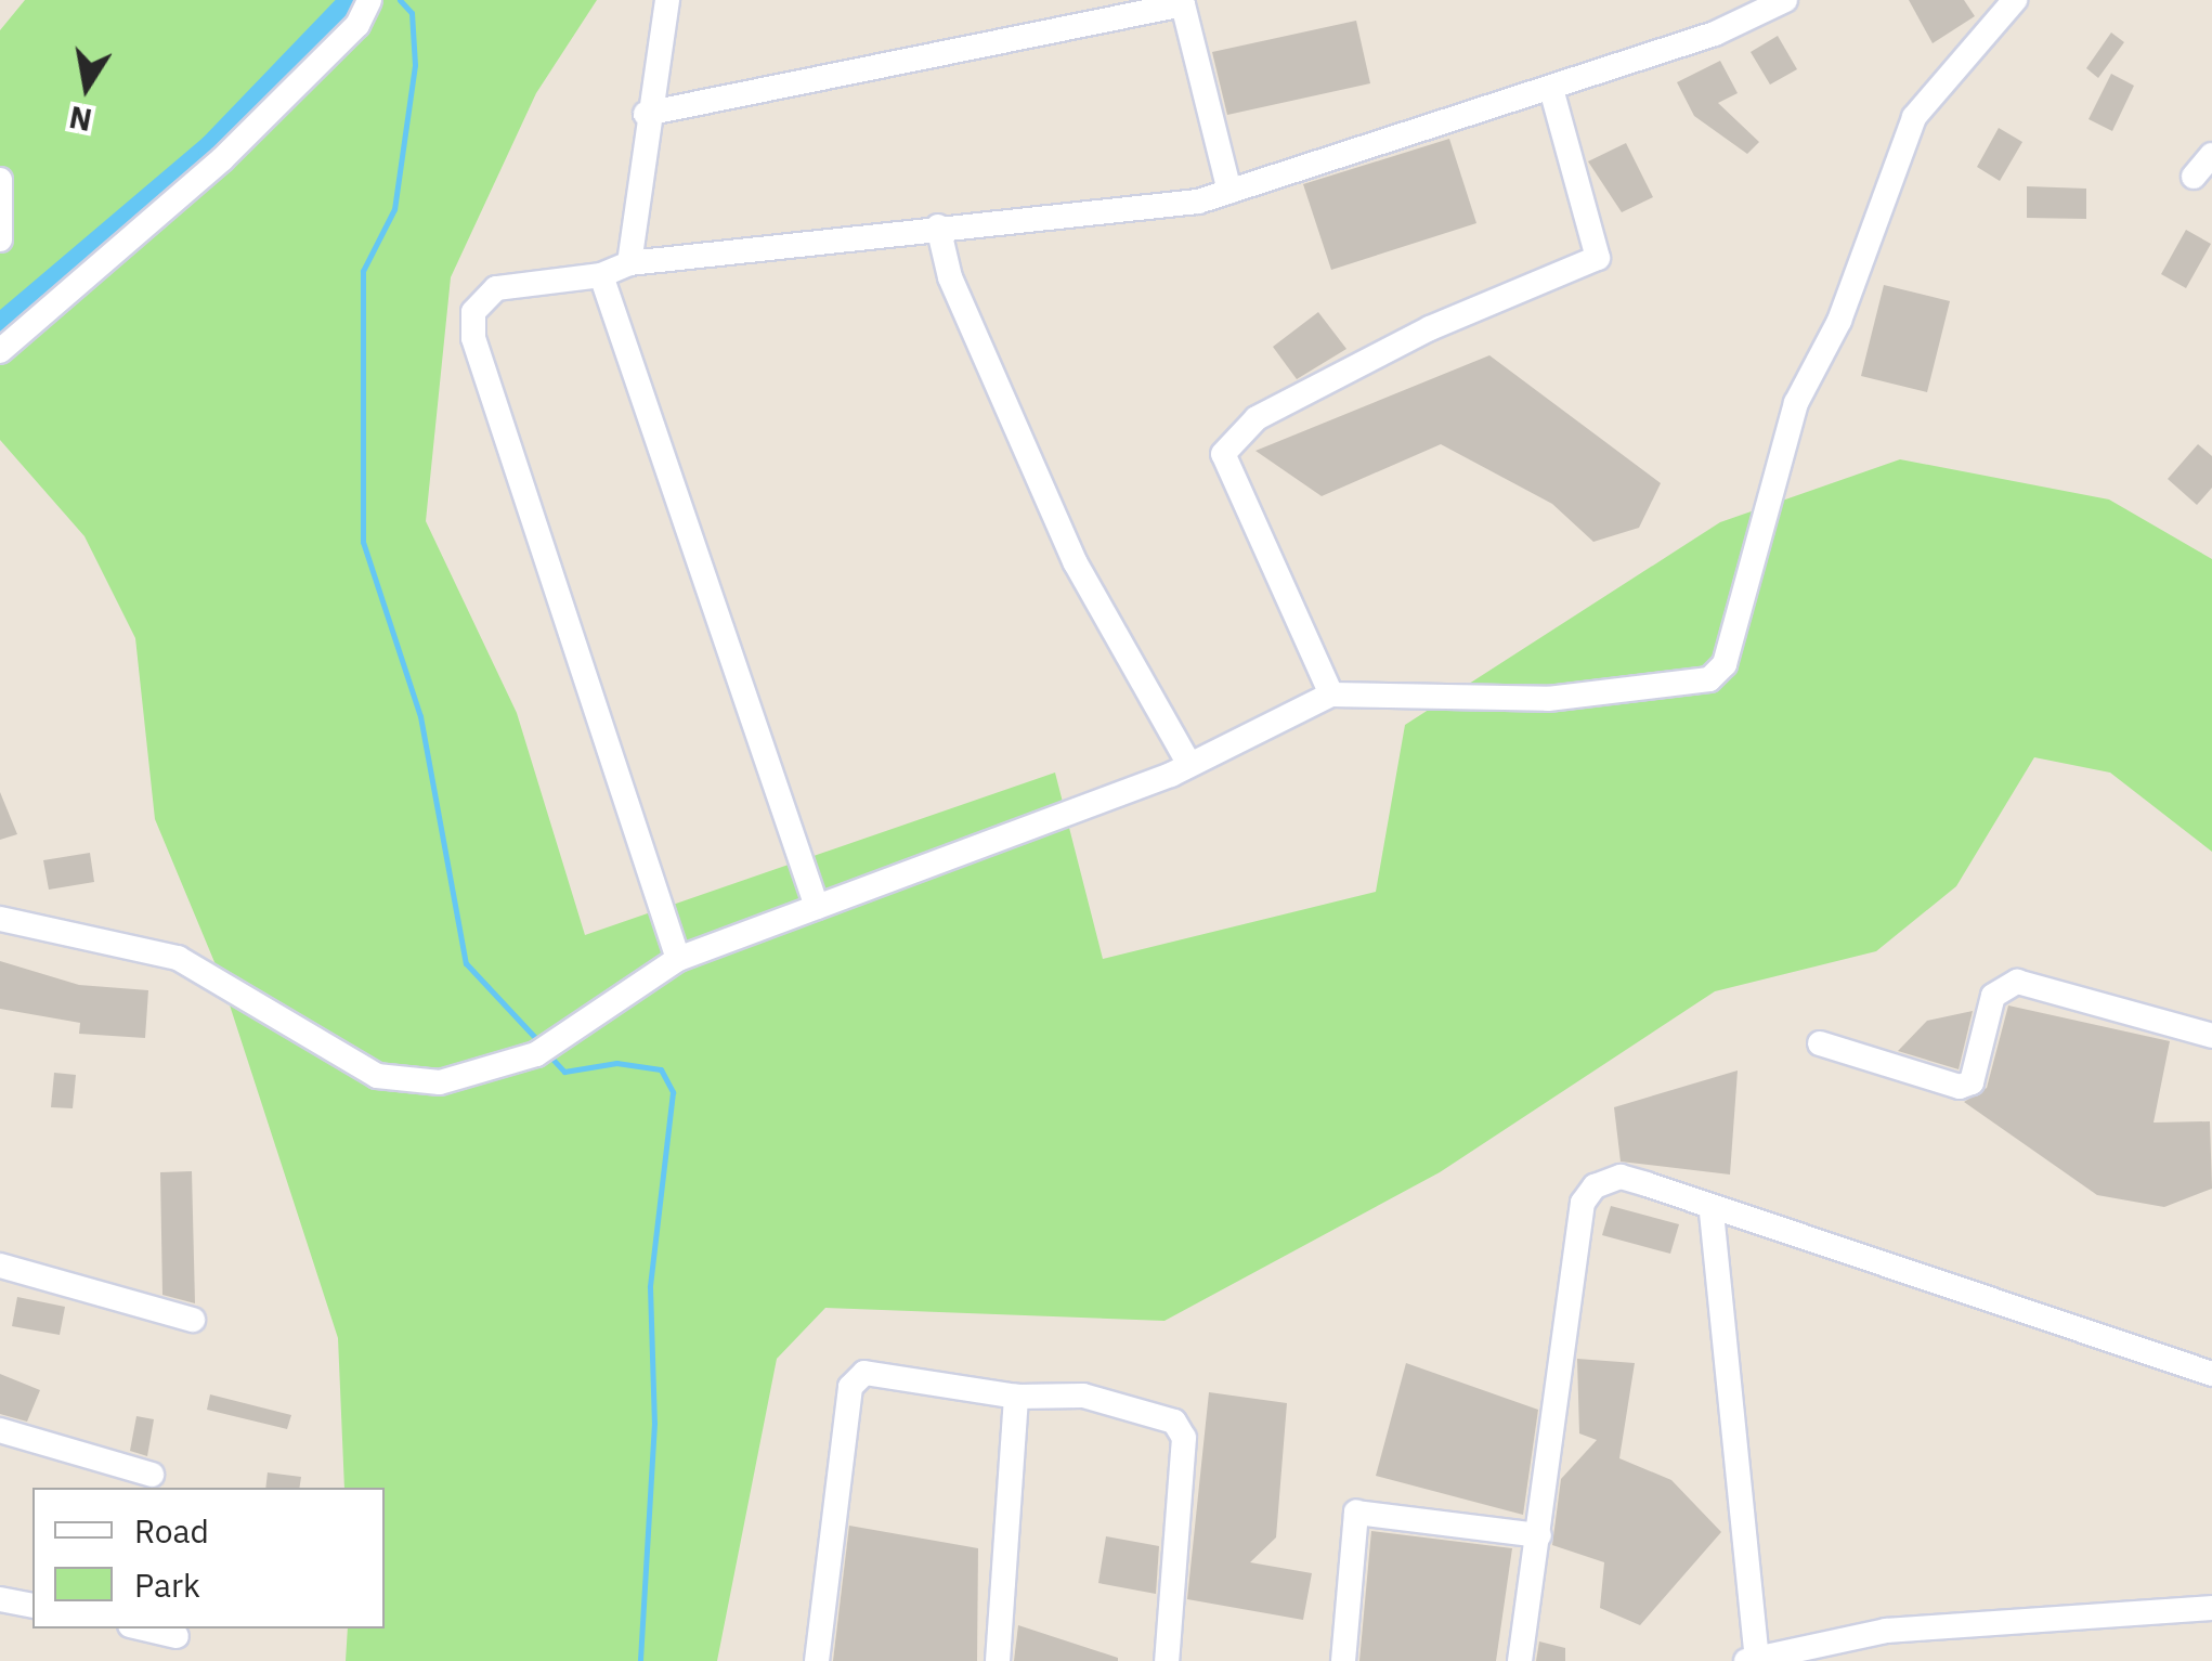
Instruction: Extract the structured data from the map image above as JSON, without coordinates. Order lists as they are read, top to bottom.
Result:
{
  "legend": ["Road", "Park"],
  "north": "bottom"
}
